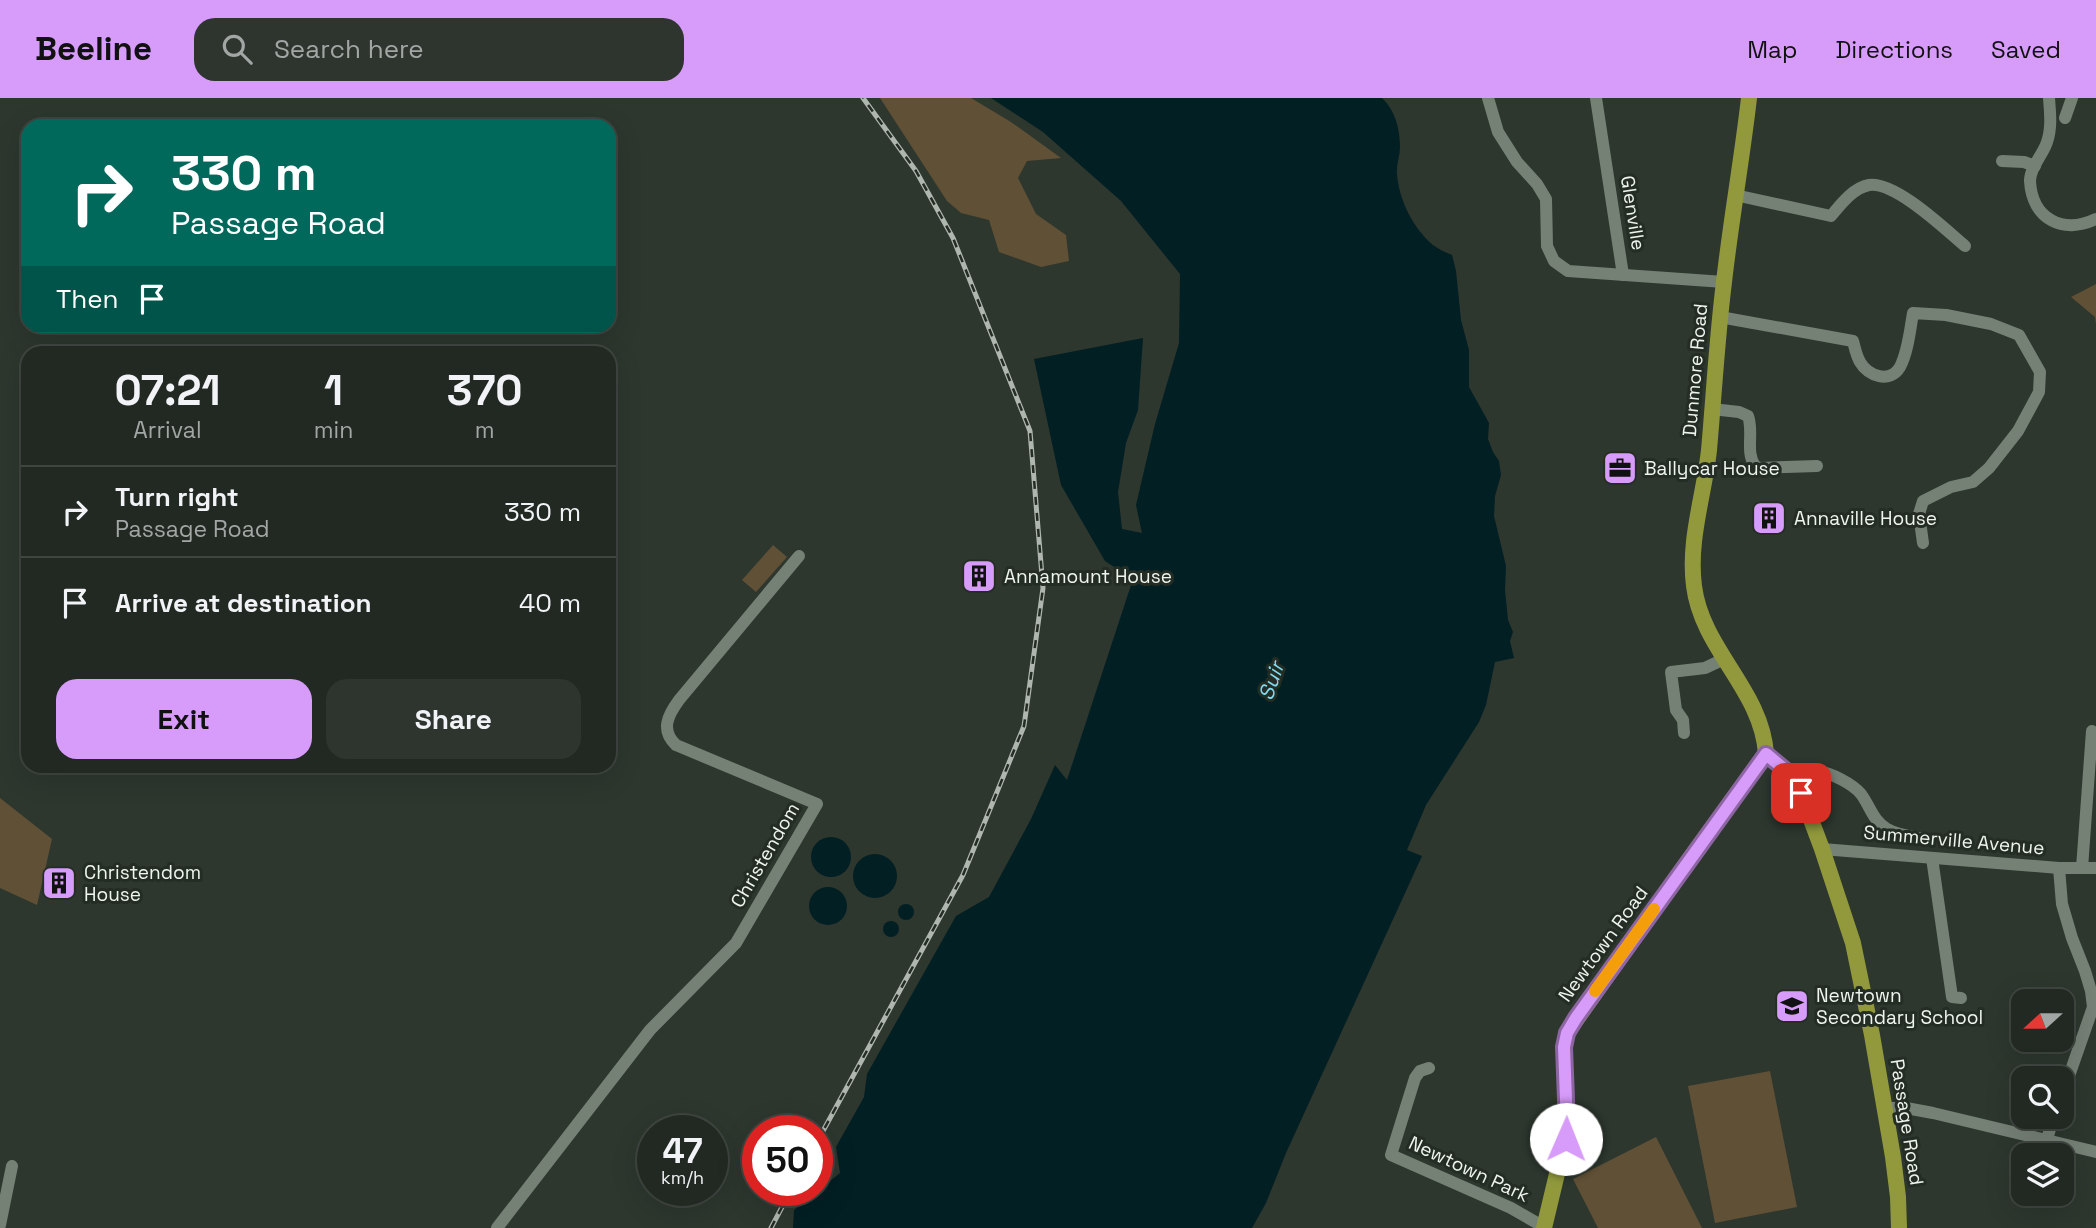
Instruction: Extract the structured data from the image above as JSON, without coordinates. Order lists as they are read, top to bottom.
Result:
{
  "streets": {
    "main road": ["Dunmore Road", "Newtown Road", "Passage Road"],
    "street": [
      "Glenville",
      "Summerville Avenue",
      "Christendom",
      "Newtown Park"
    ]
  },
  "crossings": [
    ["Glenville", "Dunmore Road"],
    ["Dunmore Road", "Newtown Road"],
    ["Dunmore Road", "Passage Road"],
    ["Summerville Avenue", "Passage Road"],
    ["Newtown Road", "Passage Road"],
    ["Newtown Road", "Newtown Park"]
  ],
  "water": ["Suir"],
  "places": {
    "office": ["Ballycar House"],
    "building": ["Annaville House", "Annamount House", "Christendom House"],
    "school or university": ["Newtown Secondary School"]
  },
  "north": "left",
  "page": {
    "header": "Beeline",
    "search": "Search here",
    "nav": ["Map", "Directions", "Saved"],
    "turn": ["330 m", "Passage Road"],
    "then": "Then",
    "eta": [
      "07:21",
      "Arrival",
      "1",
      "min",
      "370",
      "m"
    ],
    "list": [
      {
        "name": "Turn right",
        "note": "Passage Road",
        "value": "330 m"
      },
      {
        "name": "Arrive at destination",
        "value": "40 m"
      }
    ],
    "buttons": ["Exit", "Share"],
    "speed": "47 km/h",
    "limit": "50"
  }
}
